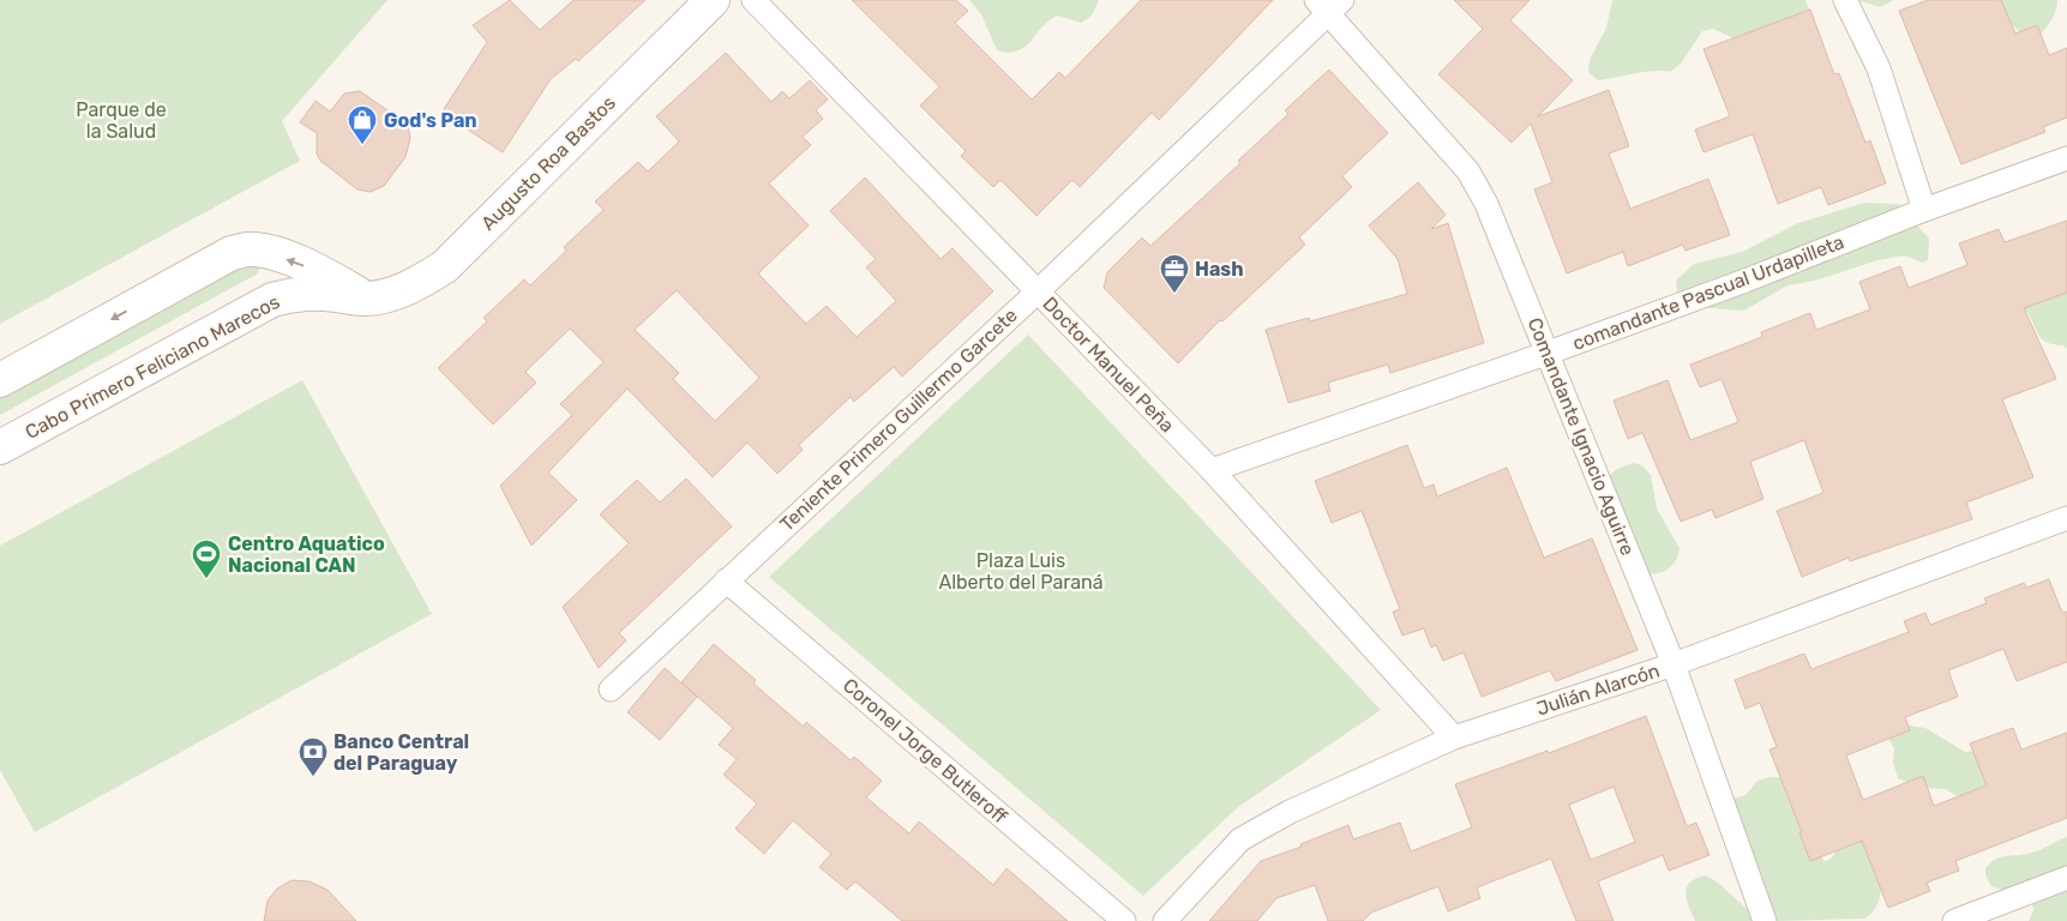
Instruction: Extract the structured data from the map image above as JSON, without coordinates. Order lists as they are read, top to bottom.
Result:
{
  "streets": {
    "street": [
      "Augusto Roa Bastos",
      "comandante Pascual Urdapilleta",
      "Doctor Manuel Peña",
      "Cabo Primero Feliciano Marecos",
      "Teniente Primero Guillermo Garcete",
      "Comandante Ignacio Aguirre",
      "Julián Alarcón",
      "Coronel Jorge Butleroff"
    ]
  },
  "crossings": [
    ["Augusto Roa Bastos", "Cabo Primero Feliciano Marecos"],
    ["comandante Pascual Urdapilleta", "Doctor Manuel Peña"],
    ["comandante Pascual Urdapilleta", "Comandante Ignacio Aguirre"],
    ["Doctor Manuel Peña", "Teniente Primero Guillermo Garcete"],
    ["Doctor Manuel Peña", "Julián Alarcón"],
    ["Teniente Primero Guillermo Garcete", "Comandante Ignacio Aguirre"],
    ["Teniente Primero Guillermo Garcete", "Coronel Jorge Butleroff"],
    ["Comandante Ignacio Aguirre", "Julián Alarcón"]
  ],
  "parks": ["Parque de la Salud", "Plaza Luis Alberto del Paraná"],
  "places": {
    "shop": ["God's Pan"],
    "office": ["Hash"],
    "sports": ["Centro Aquatico Nacional CAN"],
    "bank": ["Banco Central del Paraguay"]
  }
}
